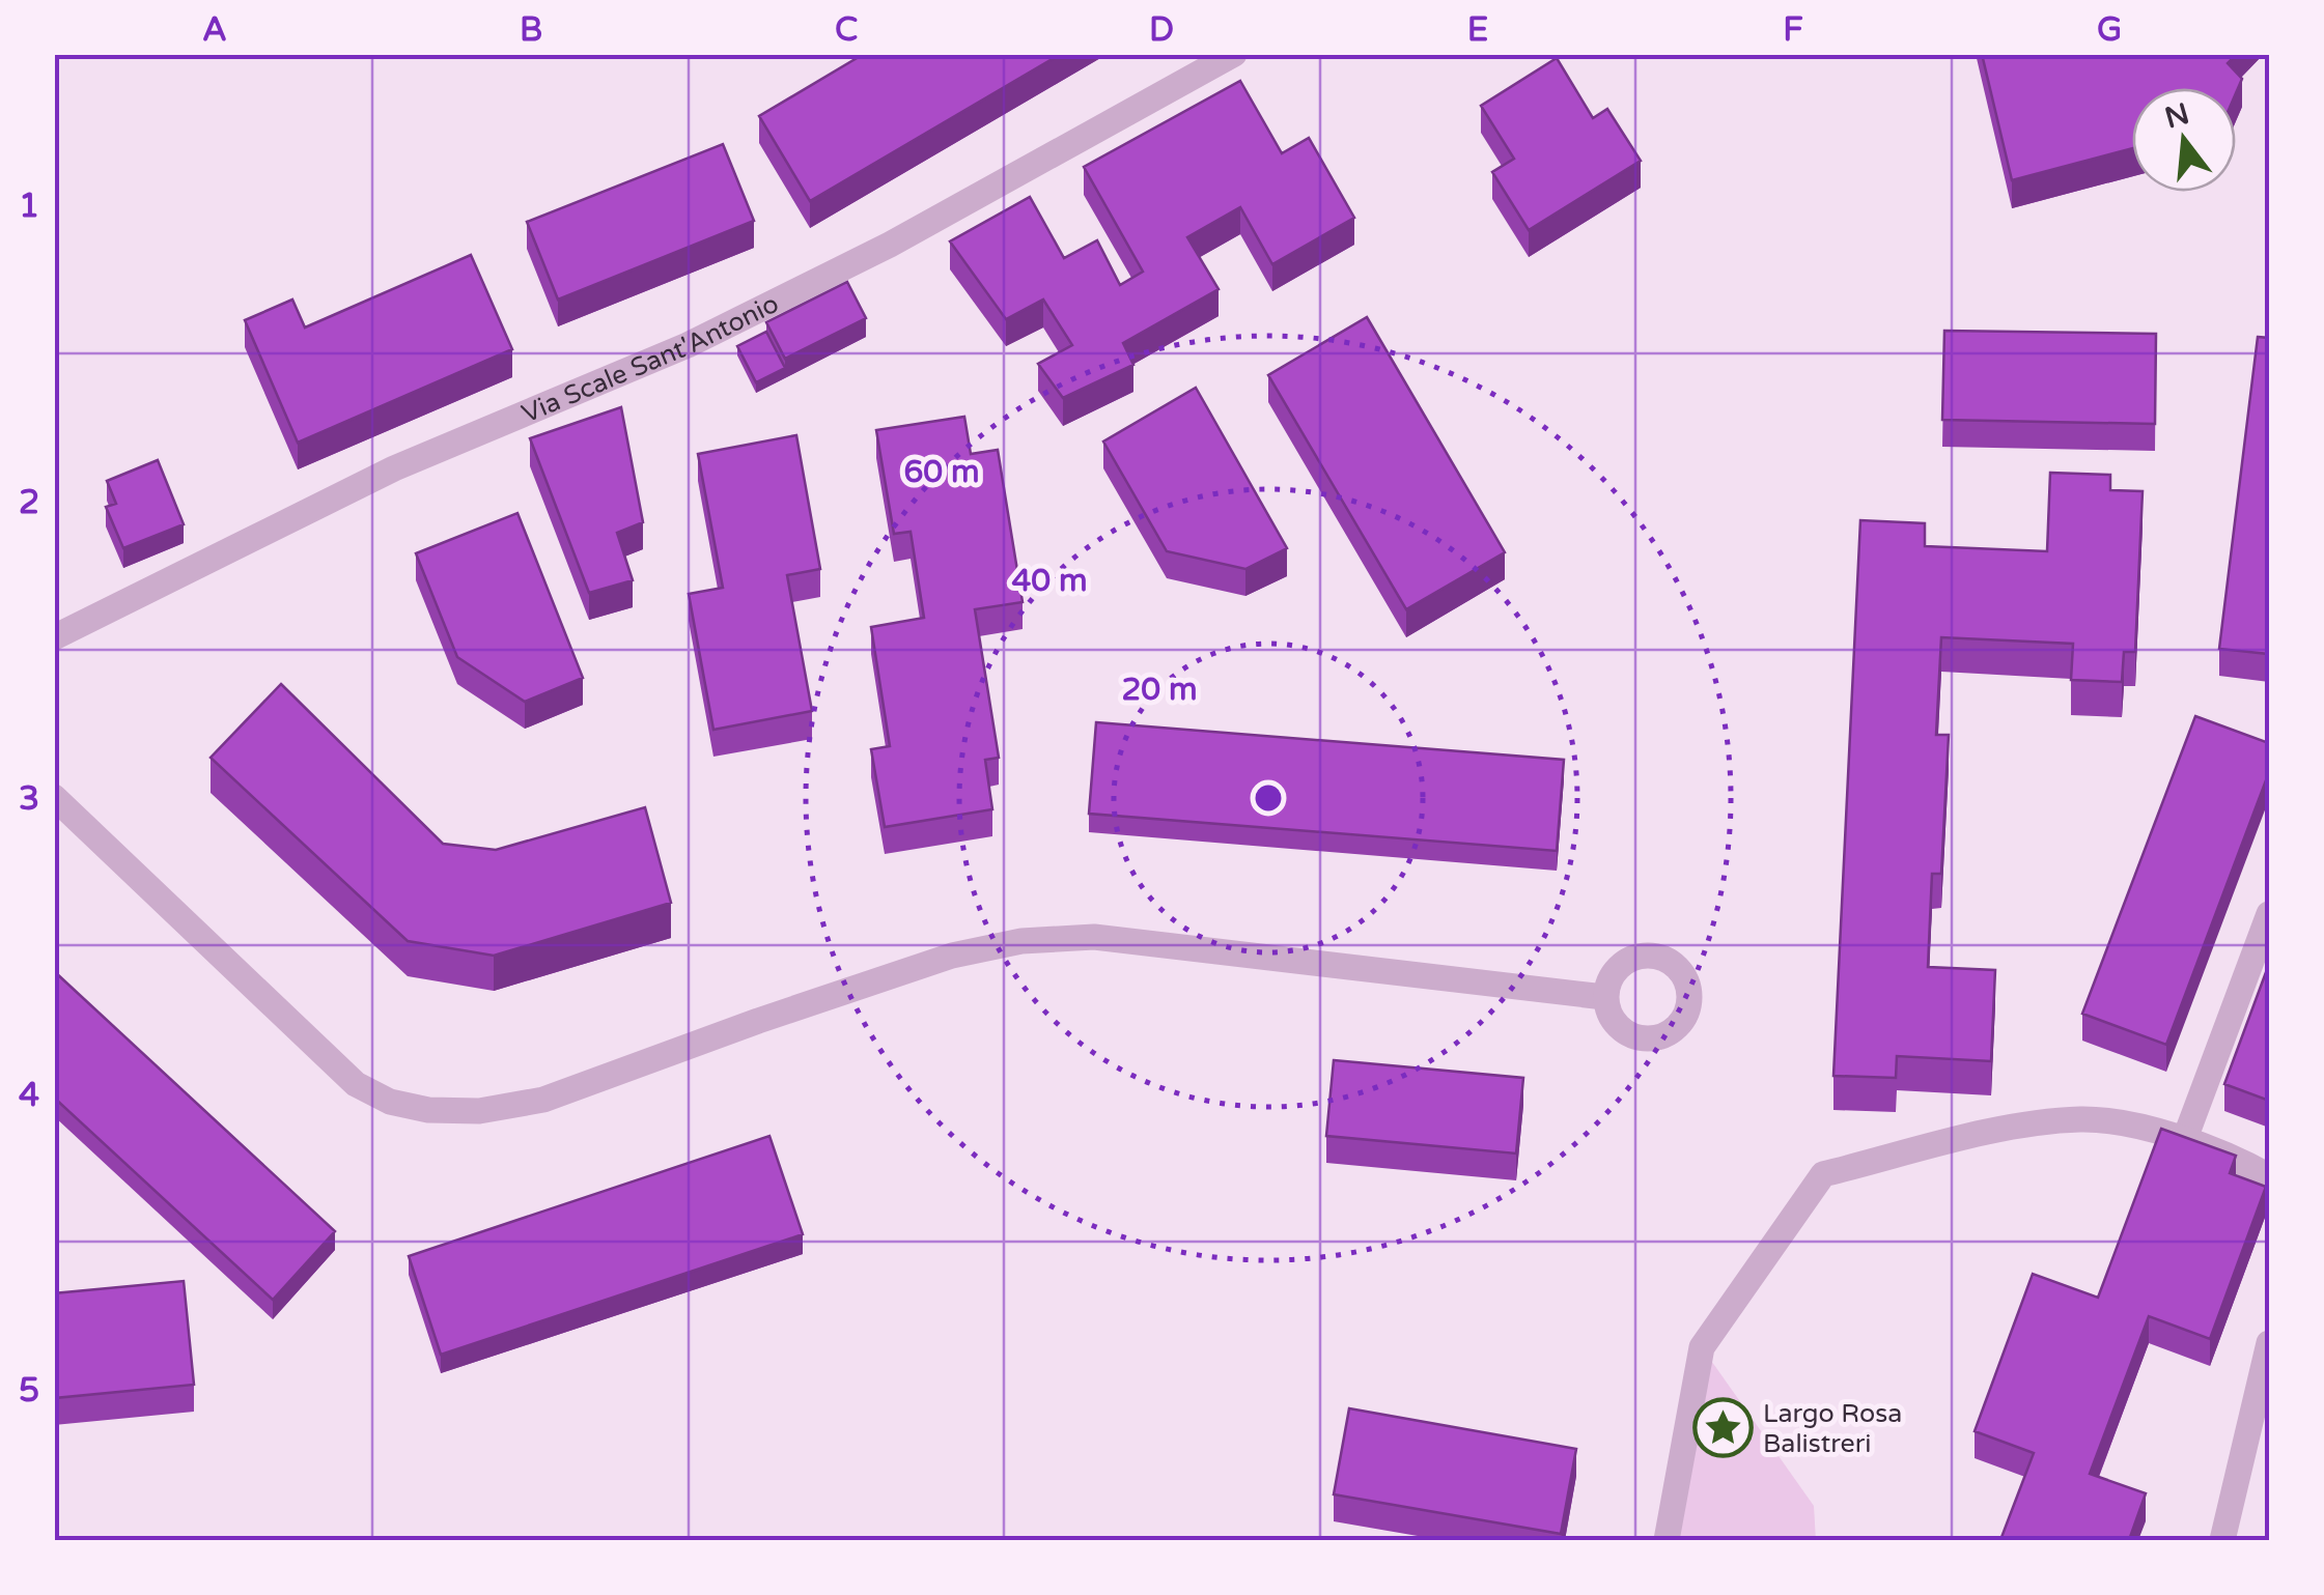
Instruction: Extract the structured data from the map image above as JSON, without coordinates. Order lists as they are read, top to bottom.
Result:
{
  "streets": {
    "street": ["Via Scale Sant'Antonio"]
  },
  "places": {
    "place": ["Largo Rosa Balistreri"]
  },
  "north": "top",
  "grid": {
    "columns": [
      "A",
      "B",
      "C",
      "D",
      "E",
      "F",
      "G"
    ],
    "rows": [
      "1",
      "2",
      "3",
      "4",
      "5"
    ]
  },
  "rings": ["60 m", "40 m", "20 m"]
}
